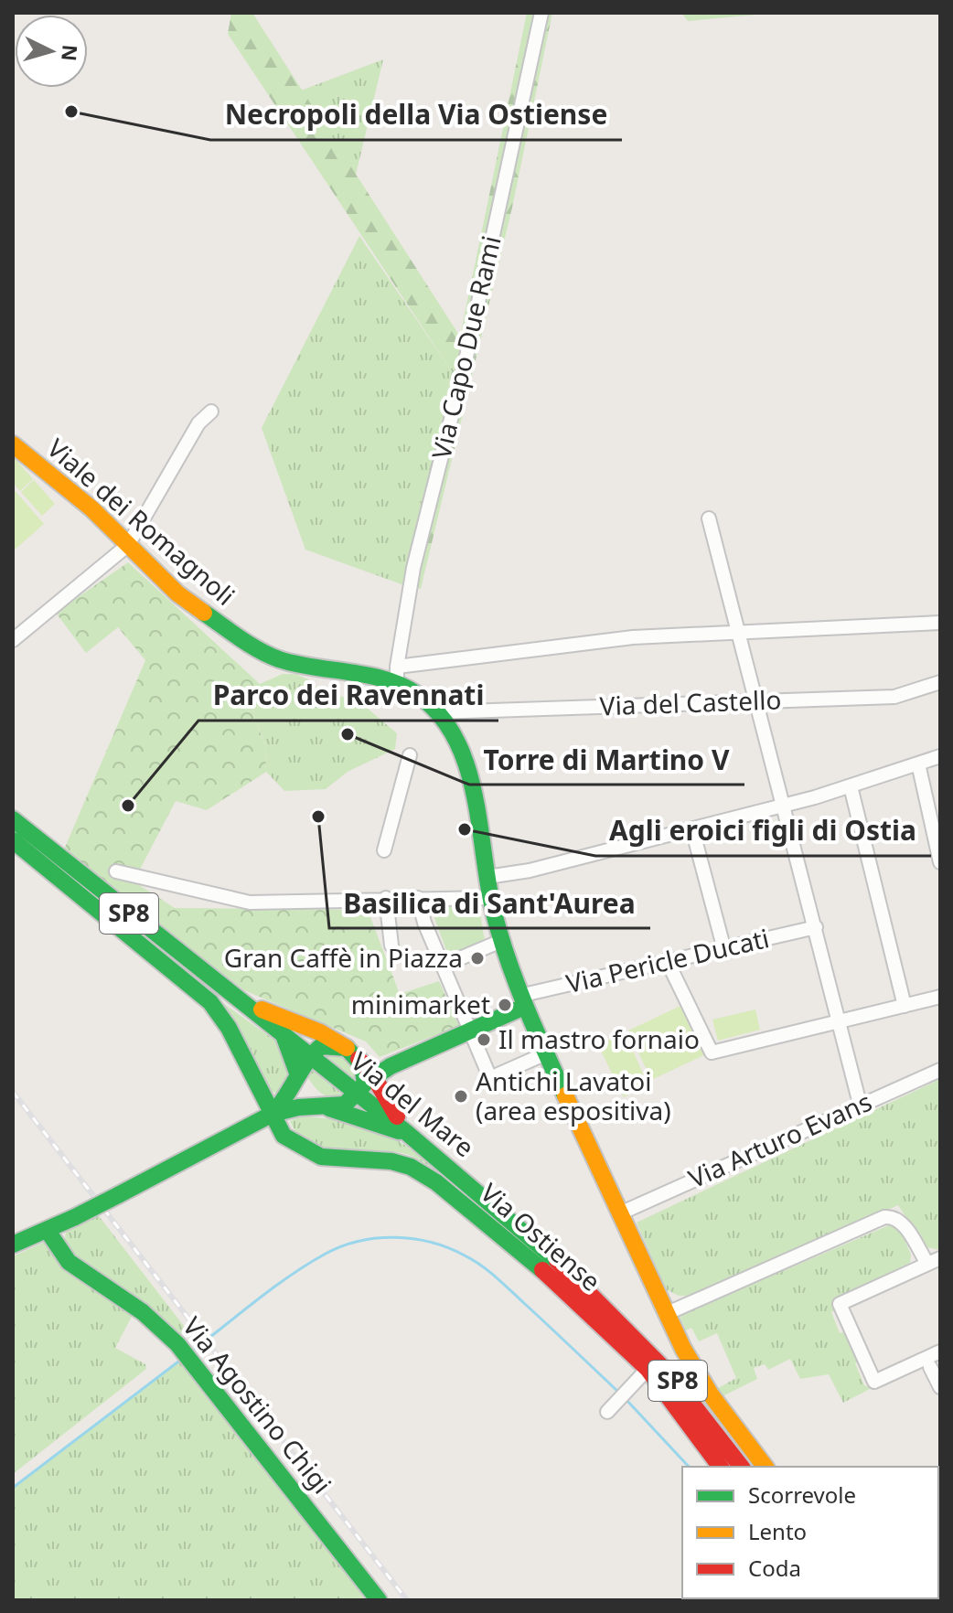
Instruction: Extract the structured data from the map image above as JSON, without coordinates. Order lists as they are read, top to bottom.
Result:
{
  "streets": {
    "main road": [
      "Viale dei Romagnoli",
      "SP8",
      "Via del Mare",
      "Via Ostiense",
      "Via Agostino Chigi"
    ],
    "street": [
      "Via Capo Due Rami",
      "Via del Castello",
      "Via Pericle Ducati",
      "Via Arturo Evans"
    ]
  },
  "crossings": [
    ["Via Capo Due Rami", "Viale dei Romagnoli"],
    ["Viale dei Romagnoli", "Via del Castello"],
    ["Viale dei Romagnoli", "Via Pericle Ducati"],
    ["Viale dei Romagnoli", "Via Arturo Evans"]
  ],
  "places": [
    "Necropoli della Via Ostiense",
    "Torre di Martino V",
    "Parco dei Ravennati",
    "Basilica di Sant'Aurea",
    "Agli eroici figli di Ostia",
    "Gran Caffè in Piazza",
    "minimarket",
    "Il mastro fornaio",
    "Antichi Lavatoi (area espositiva)"
  ],
  "legend": ["Scorrevole", "Lento", "Coda"],
  "north": "right"
}
